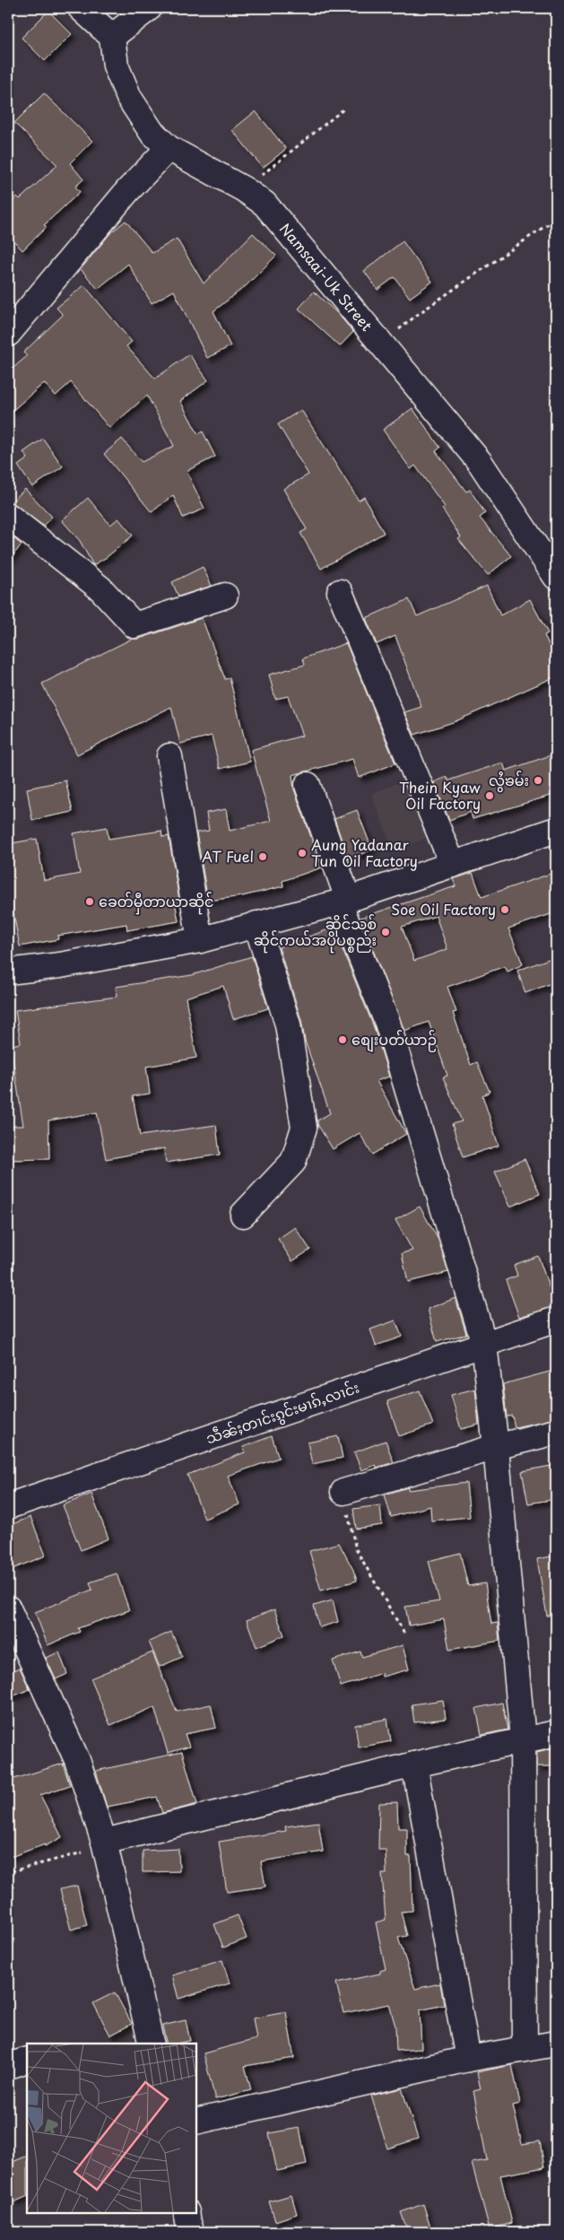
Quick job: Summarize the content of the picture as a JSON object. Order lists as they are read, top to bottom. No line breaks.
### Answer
{"streets":{"main road":["Namsaai-Uk Street","သဵၼ်ႈတၢင်းၵွင်းမၢၵ်ႇလၢင်း"]},"places":["လွႆၶမ်း","Thein Kyaw Oil Factory","Aung Yadanar Tun Oil Factory","AT Fuel","ခေတ်မှီတာယာဆိုင်","Soe Oil Factory","ဆိုင်သစ် ဆိုင်ကယ်အပိုပစ္စည်း","စျေးပတ်ယာဉ်"]}
